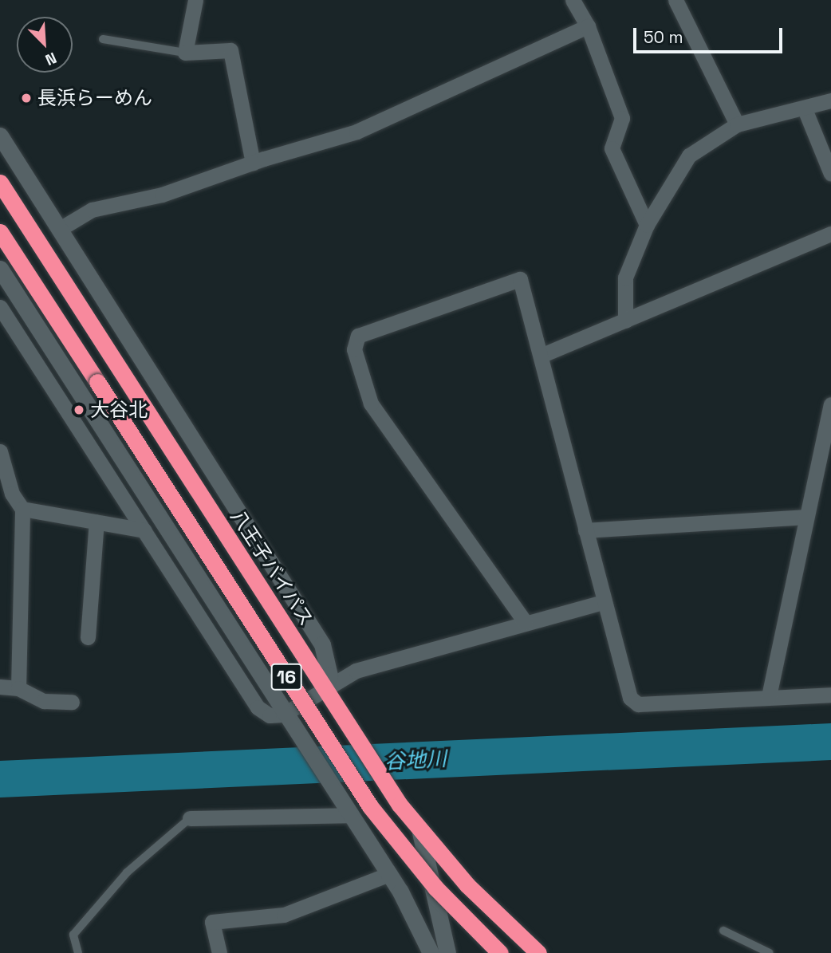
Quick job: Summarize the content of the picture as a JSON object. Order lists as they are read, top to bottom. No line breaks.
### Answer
{"streets":{"highway":["八王子バイパス","16"]},"water":["谷地川"],"places":["長浜らーめん","大谷北"],"scale_bar":"50 m","north":"bottom right"}
